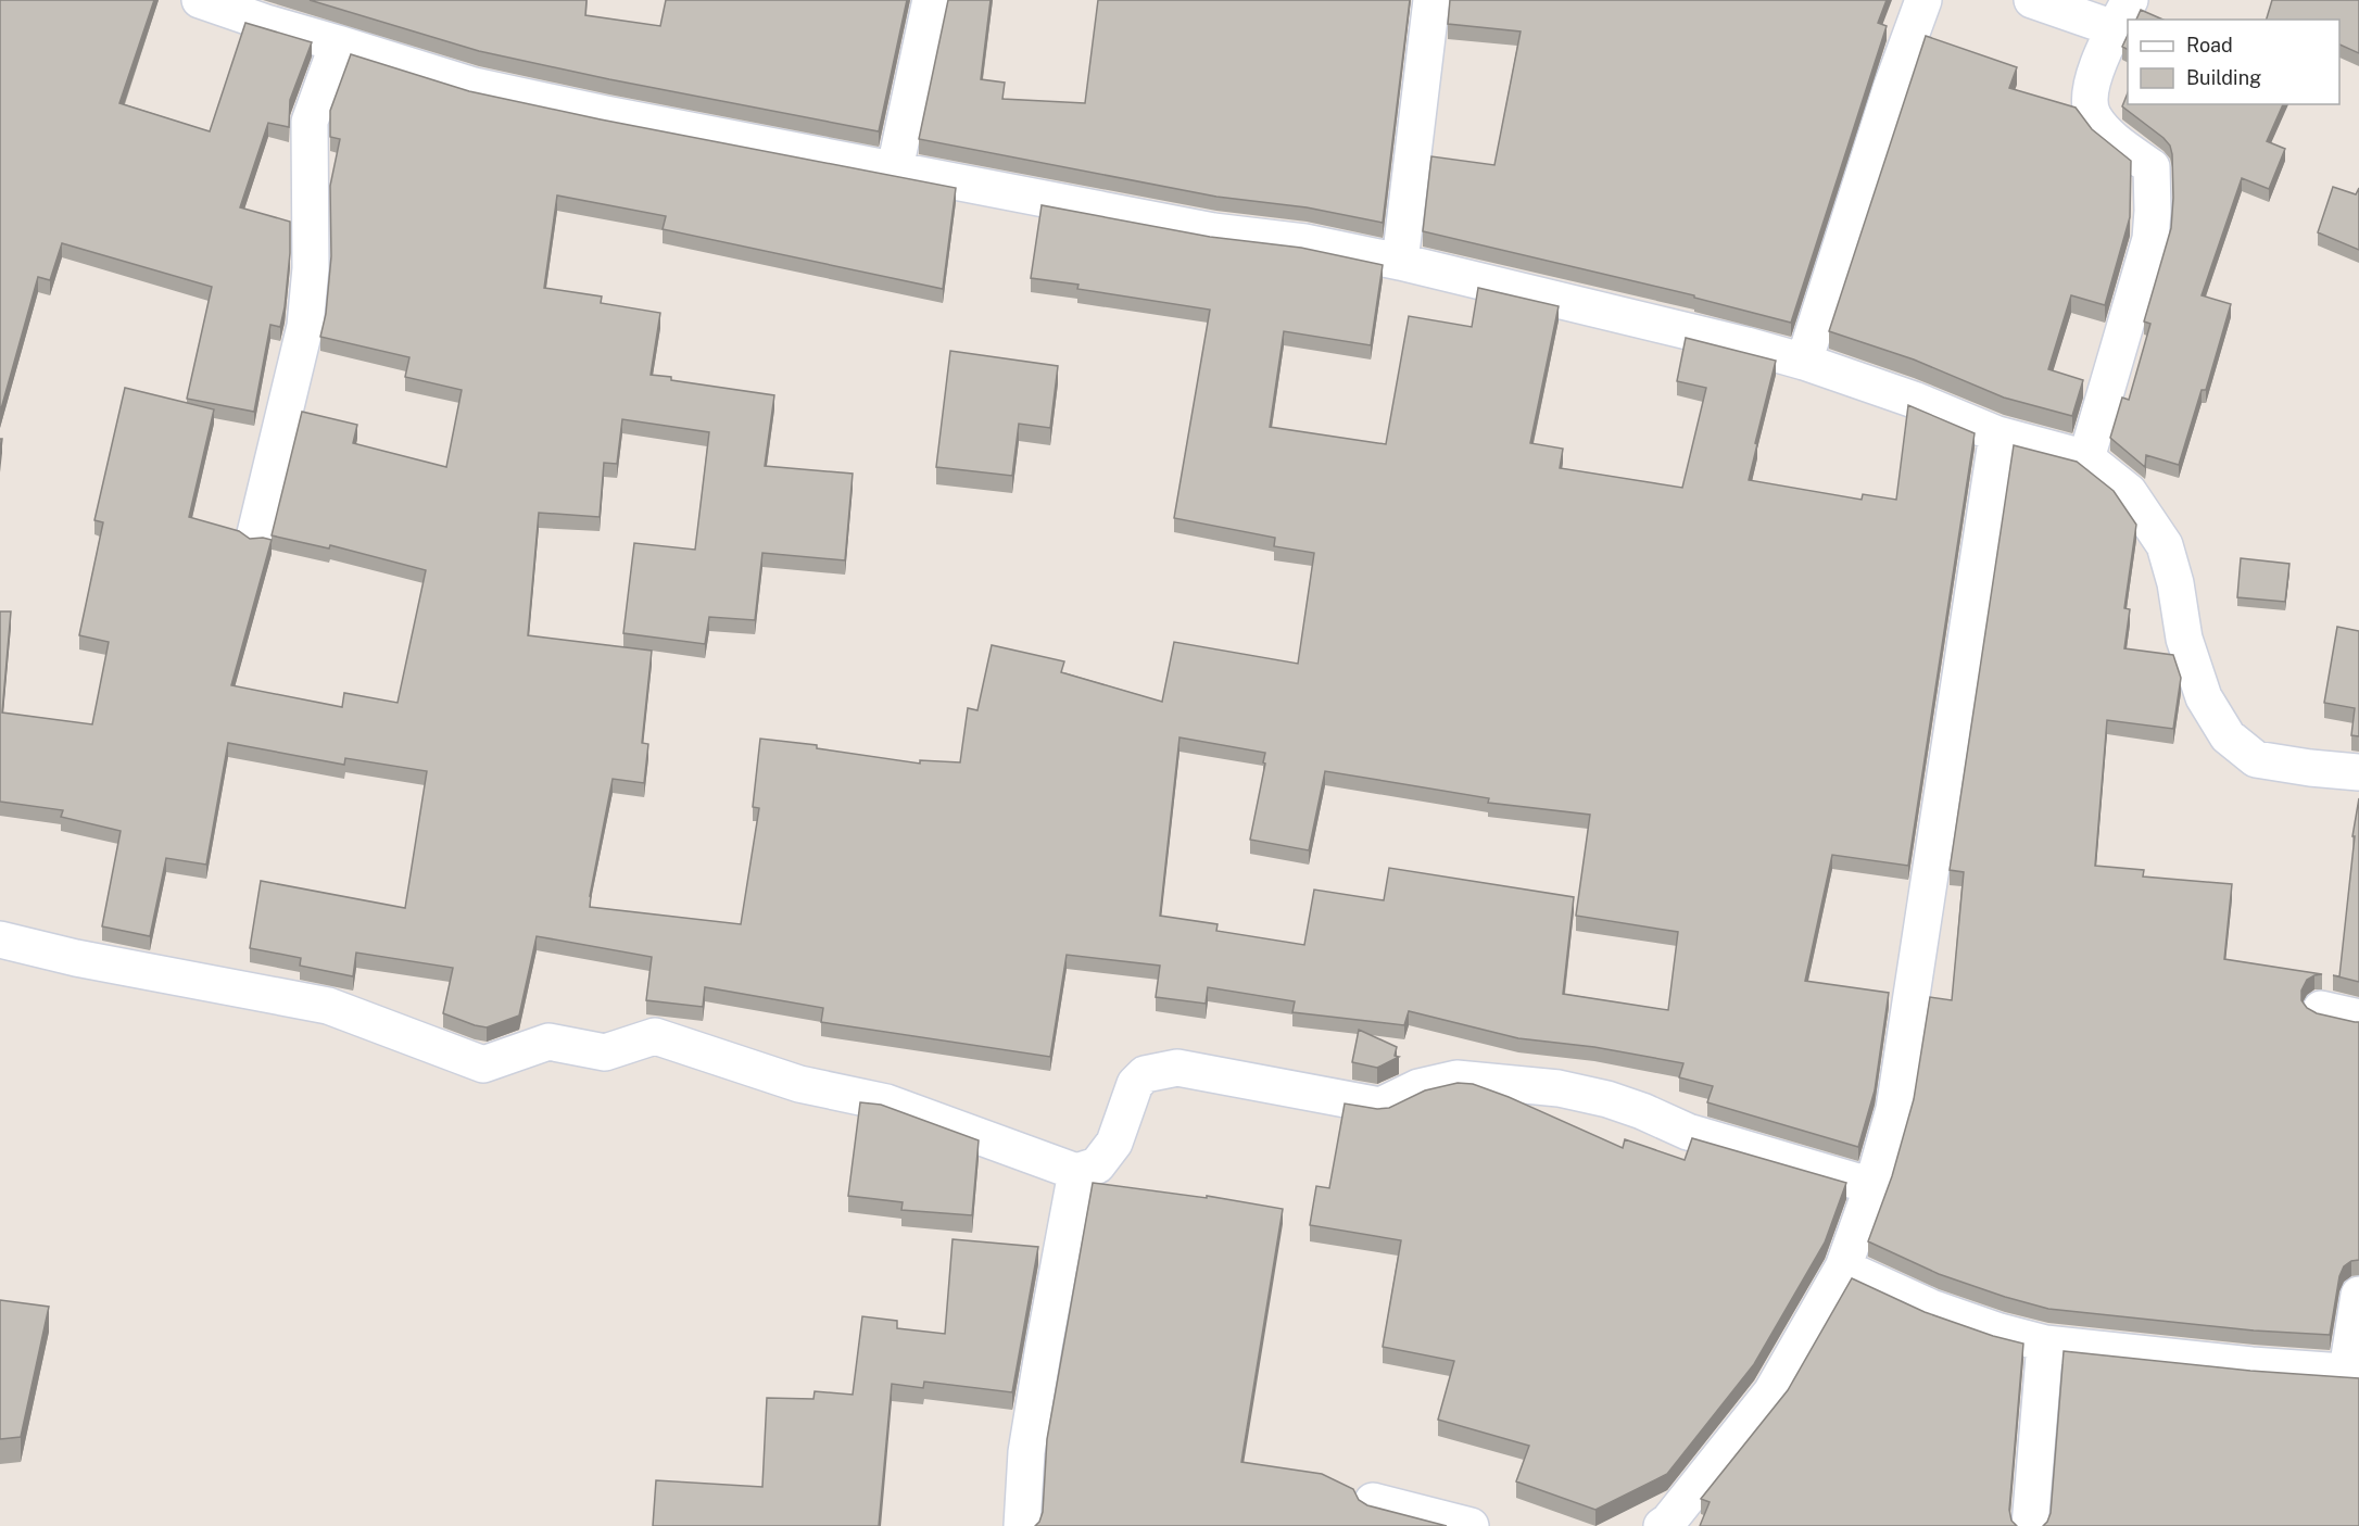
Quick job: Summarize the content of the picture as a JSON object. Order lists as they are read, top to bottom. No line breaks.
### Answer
{"legend":["Road","Building"]}
